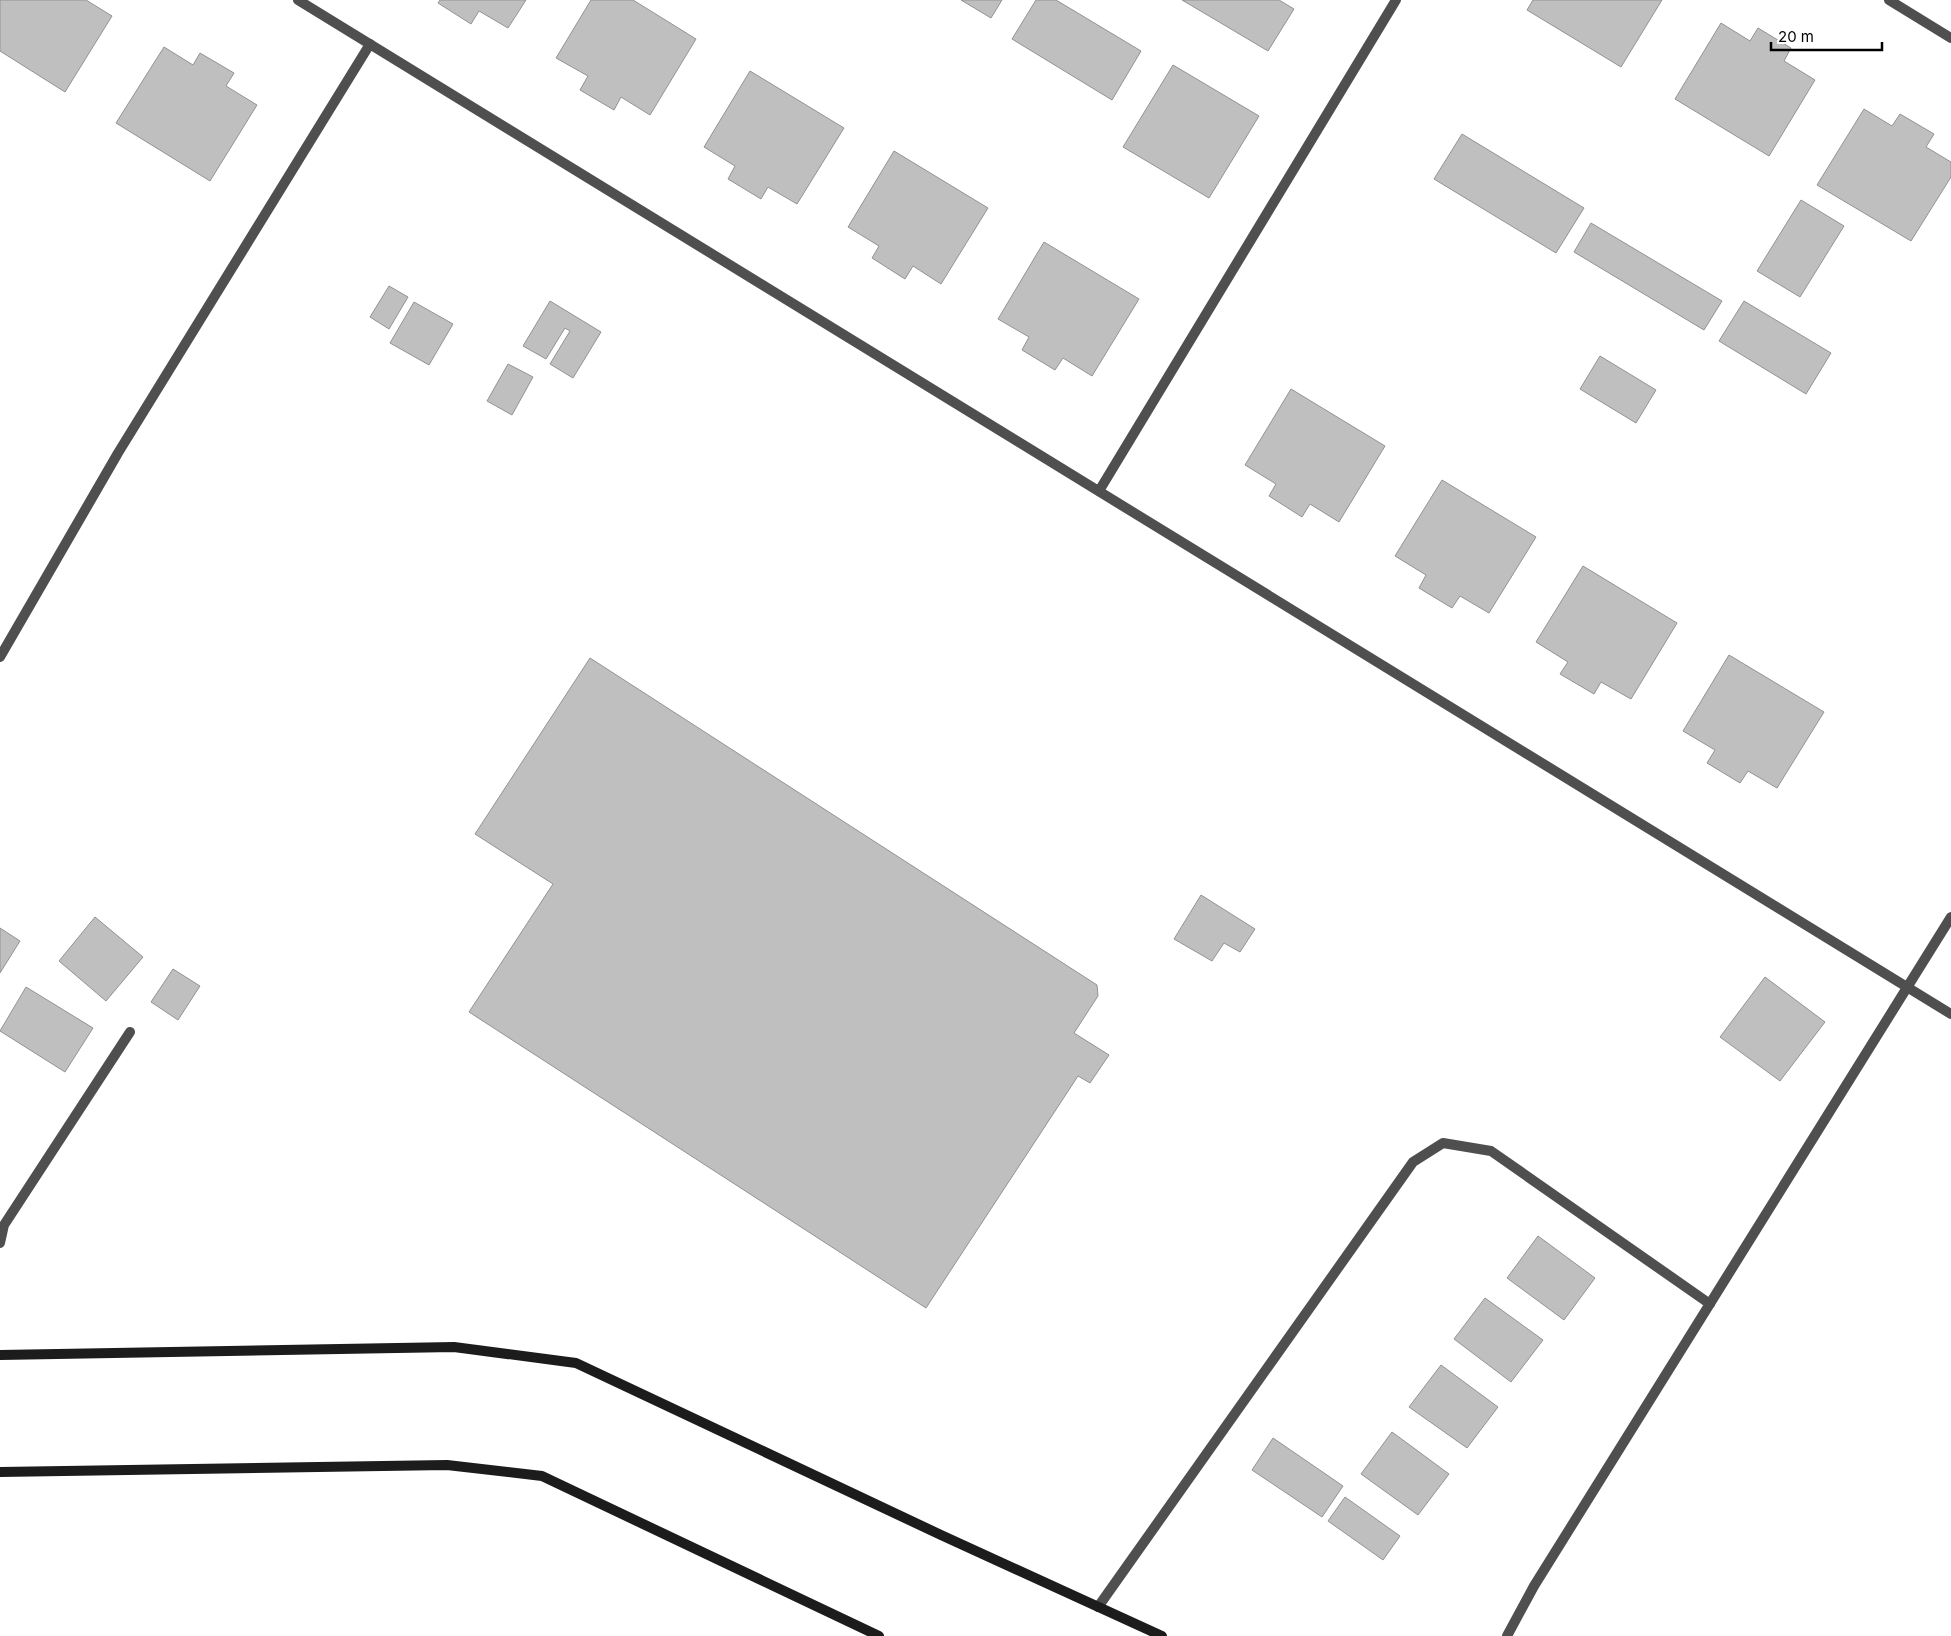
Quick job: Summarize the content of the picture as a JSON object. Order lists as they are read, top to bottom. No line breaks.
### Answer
{"scale_bar":"20 m"}
